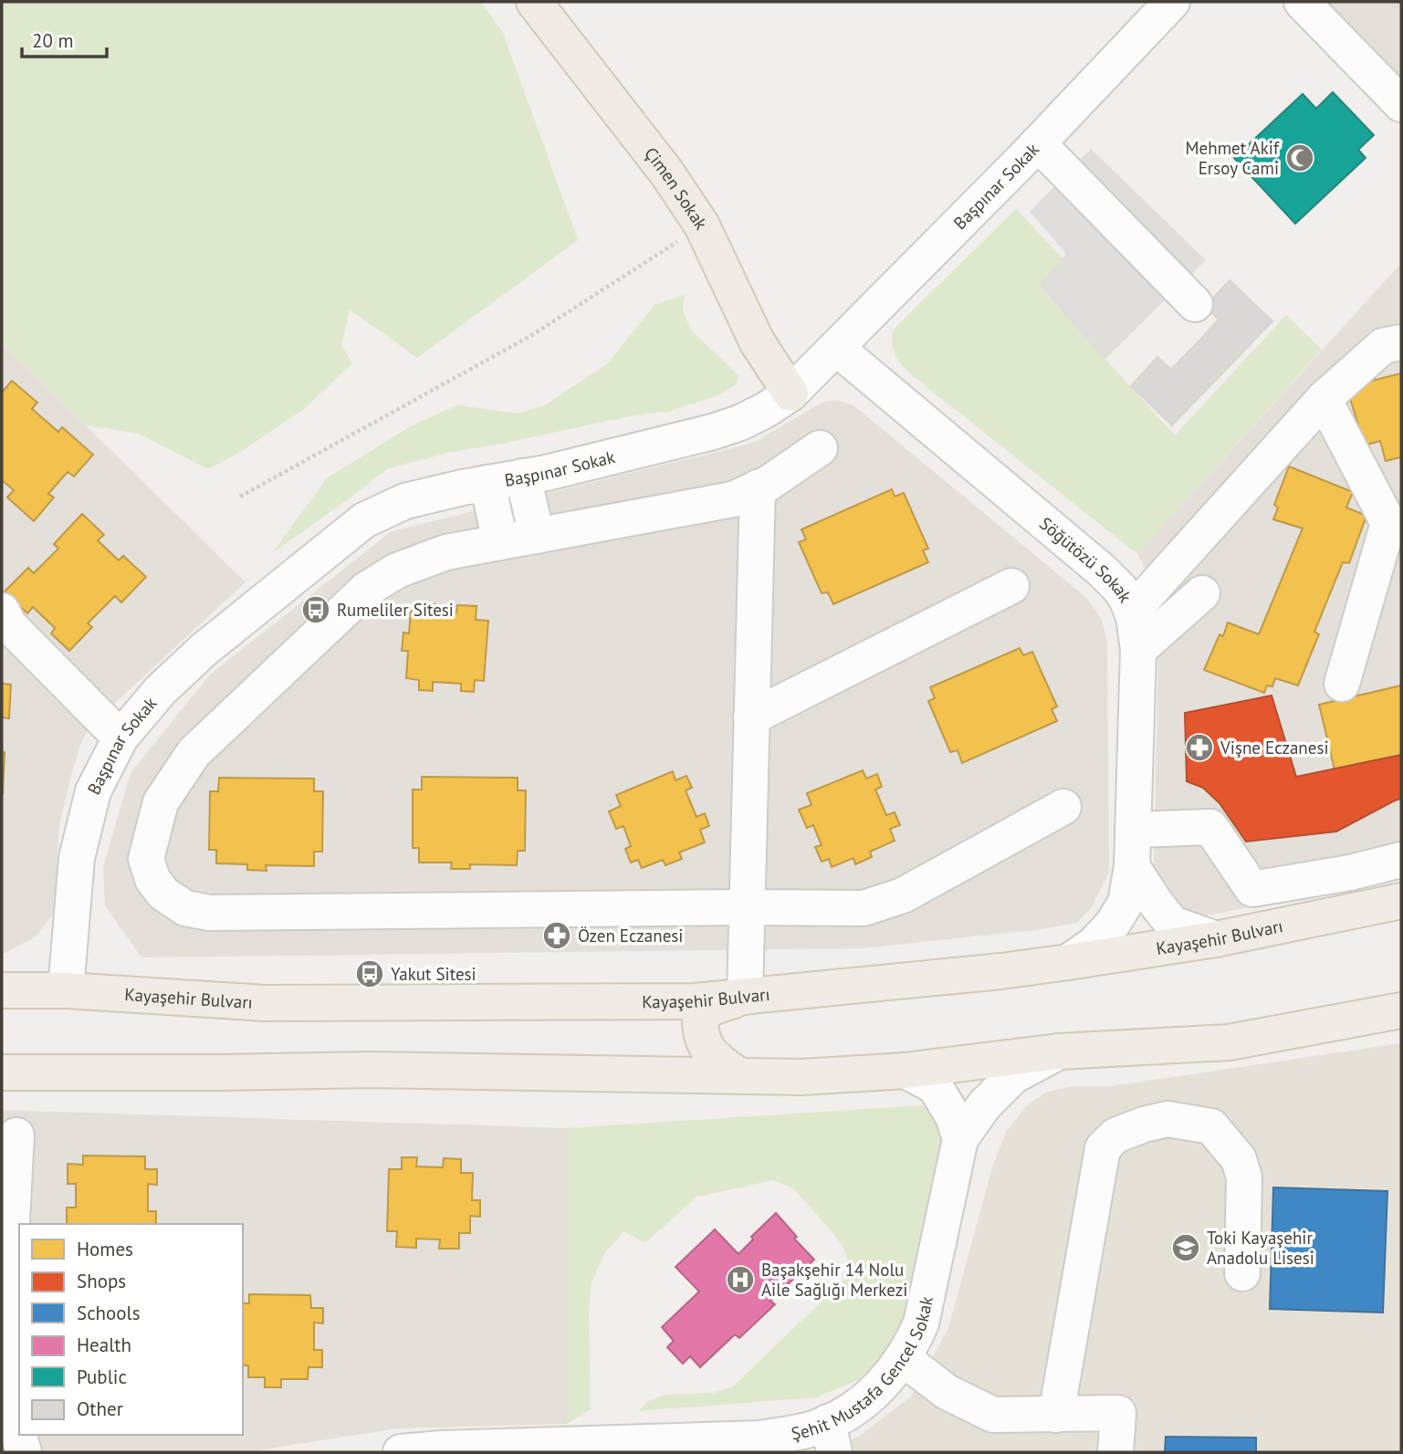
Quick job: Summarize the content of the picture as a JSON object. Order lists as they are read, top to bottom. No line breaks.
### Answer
{"streets":{"main road":["Çimen Sokak","Kayaşehir Bulvarı"],"street":["Başpınar Sokak","Söğütözü Sokak","Şehit Mustafa Gencel Sokak"]},"crossings":[["Başpınar Sokak","Çimen Sokak"],["Başpınar Sokak","Söğütözü Sokak"],["Başpınar Sokak","Kayaşehir Bulvarı"],["Söğütözü Sokak","Kayaşehir Bulvarı"]],"places":{"mosque":["Mehmet Akif Ersoy Cami"],"bus stop":["Rumeliler Sitesi","Yakut Sitesi"],"pharmacy":["Vişne Eczanesi","Özen Eczanesi"],"school or university":["Toki Kayaşehir Anadolu Lisesi"],"hospital":["Başakşehir 14 Nolu Aile Sağlığı Merkezi"]},"legend":["Homes","Shops","Schools","Health","Public","Other"],"scale_bar":"20 m"}
